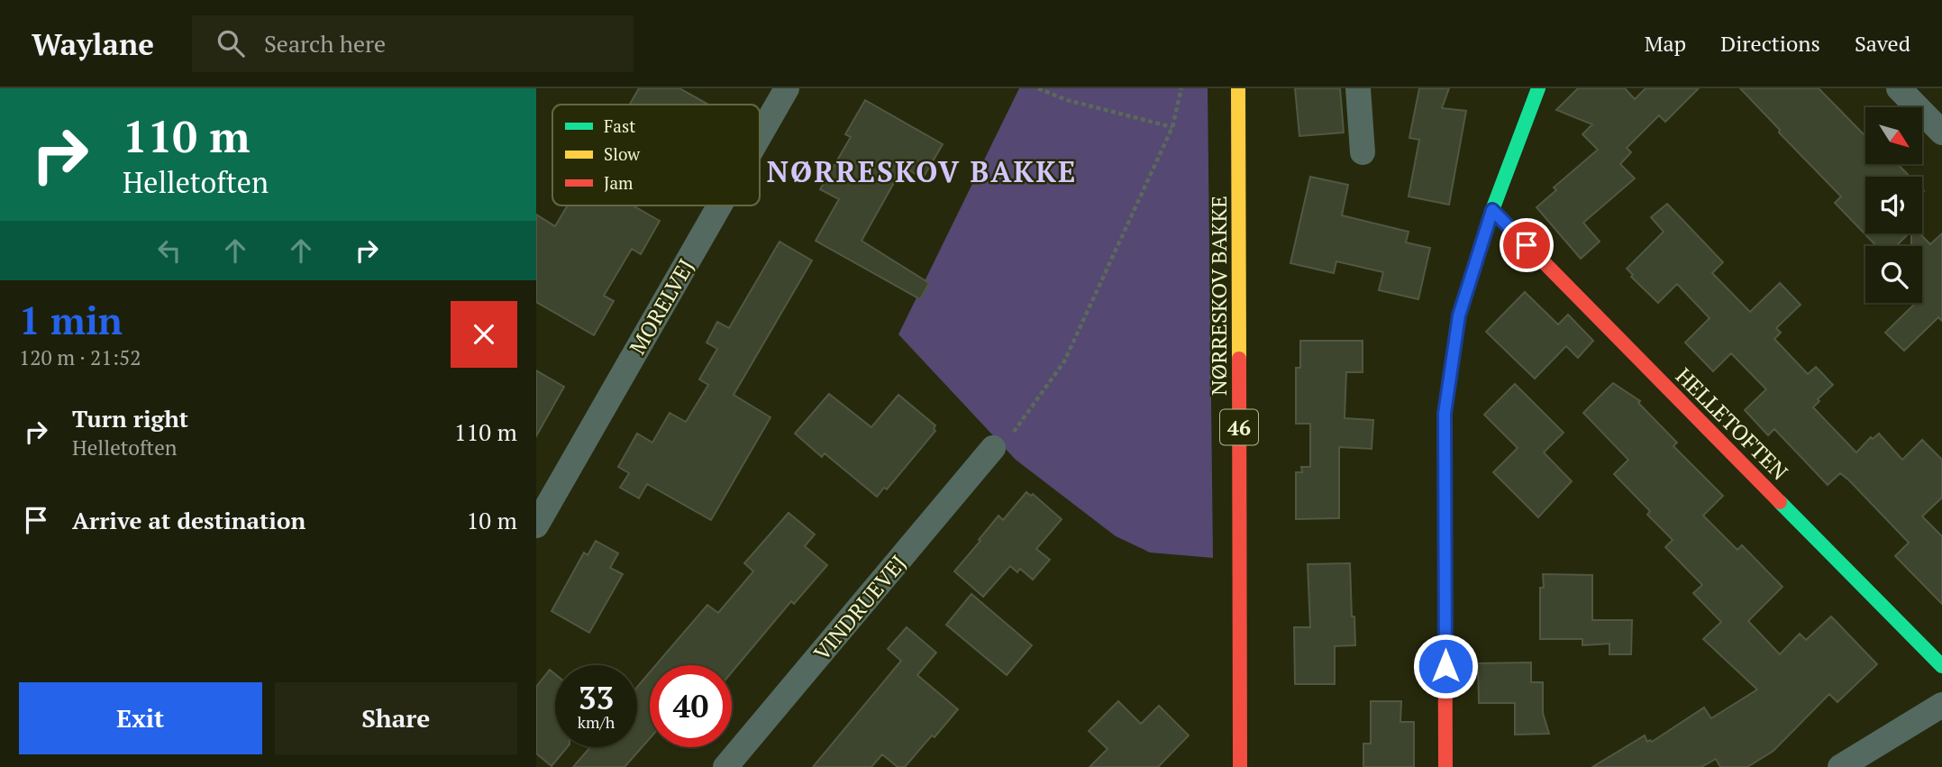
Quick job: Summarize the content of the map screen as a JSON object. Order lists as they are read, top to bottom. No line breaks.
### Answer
{"streets":{"street":["NØRRESKOV BAKKE","MORELVEJ","HELLETOFTEN","46","VINDRUEVEJ"]},"districts":["NØRRESKOV BAKKE"],"legend":["Fast","Slow","Jam"],"north":"bottom right","page":{"header":"Waylane","search":"Search here","nav":["Map","Directions","Saved"],"turn":["110 m","Helletoften"],"heading":["1 min","120 m · 21:52"],"list":[{"name":"Turn right","note":"Helletoften","value":"110 m"},{"name":"Arrive at destination","value":"10 m"}],"speed":"33 km/h","limit":"40","buttons":["Exit","Share"]}}
